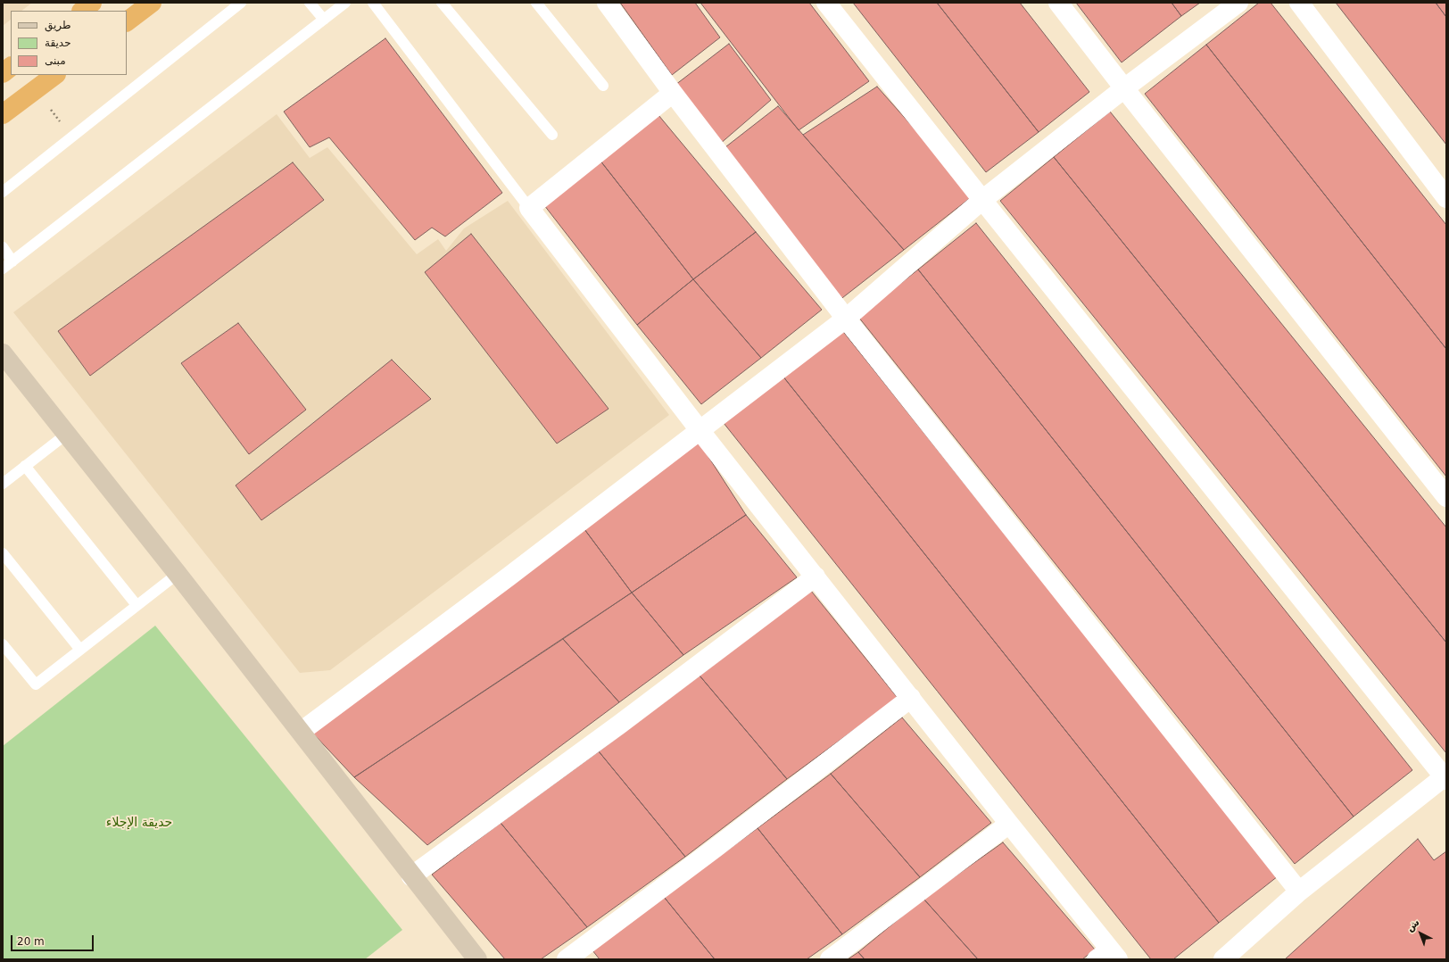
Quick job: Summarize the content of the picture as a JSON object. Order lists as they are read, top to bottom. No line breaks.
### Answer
{"parks":["حديقة الإجلاء"],"legend":["طريق","حديقة","مبنى"],"scale_bar":"20 m","north":"top left"}
